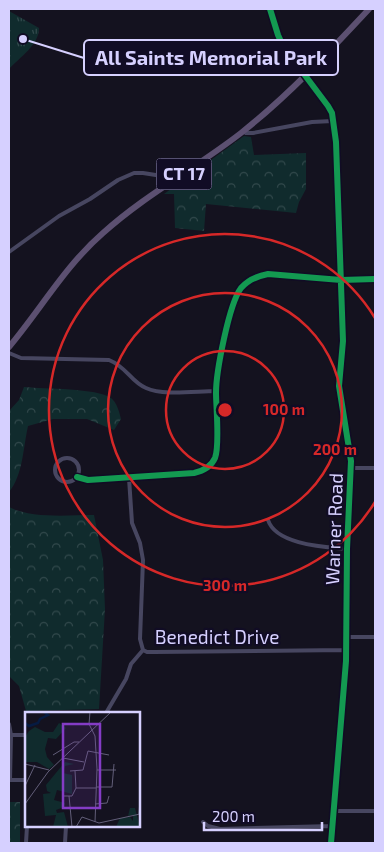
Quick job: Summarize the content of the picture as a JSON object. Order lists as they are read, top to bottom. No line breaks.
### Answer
{"streets":{"main road":["CT 17"],"street":["Warner Road","Benedict Drive"]},"crossings":[["CT 17","Warner Road"],["Warner Road","Benedict Drive"]],"places":["All Saints Memorial Park"],"scale_bar":"200 m","rings":["100 m","200 m","300 m"]}
